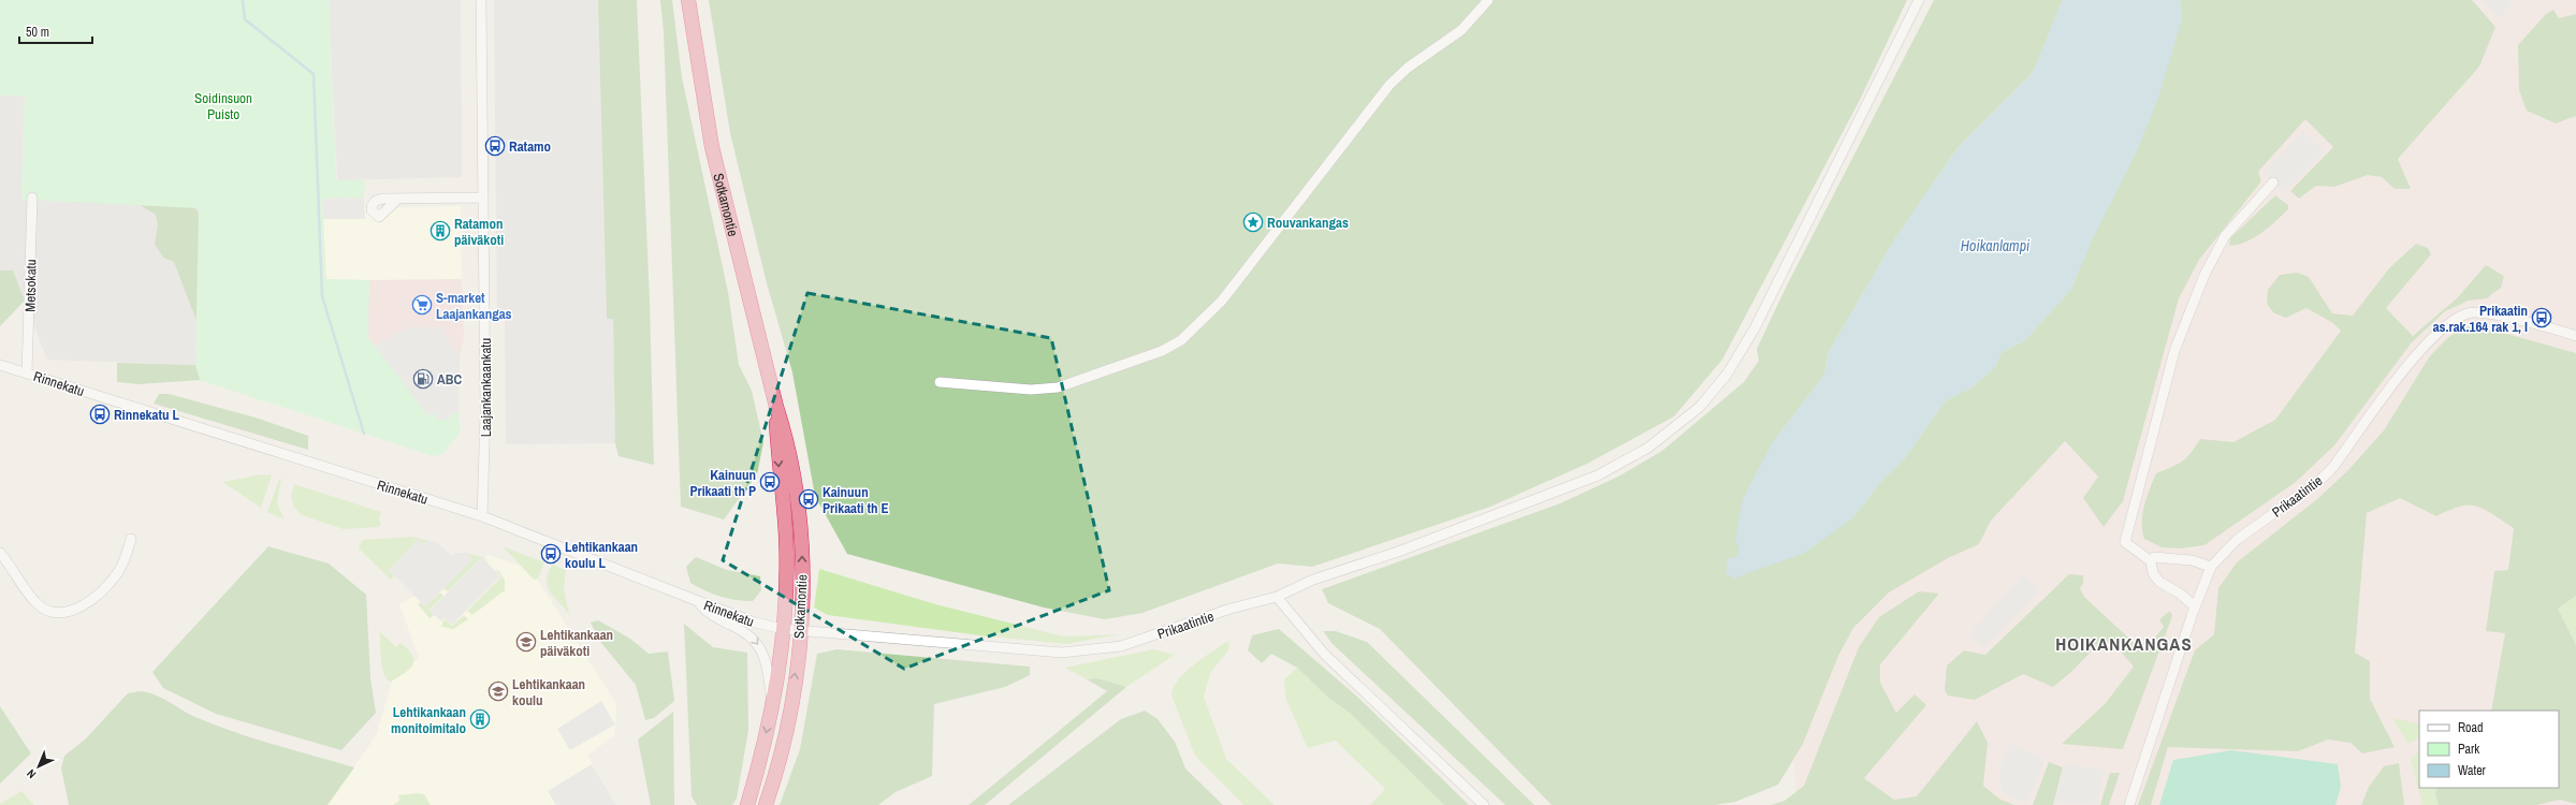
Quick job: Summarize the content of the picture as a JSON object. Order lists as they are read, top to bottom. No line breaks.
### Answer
{"streets":{"highway":["Sotkamontie"],"street":["Metsokatu","Rinnekatu","Laajankankaankatu","Prikaatintie"]},"crossings":[["Sotkamontie","Rinnekatu"],["Sotkamontie","Prikaatintie"],["Metsokatu","Rinnekatu"],["Rinnekatu","Laajankankaankatu"],["Rinnekatu","Prikaatintie"]],"districts":["HOIKANKANGAS"],"water":["Hoikanlampi"],"parks":["Soidinsuon Puisto"],"places":{"bus stop":["Ratamo","Prikaatin as.rak.164 rak 1, I","Rinnekatu L","Kainuun Prikaati th P","Kainuun Prikaati th E","Lehtikankaan koulu L"],"place":["Rouvankangas"],"building":["Ratamon päiväkoti","Lehtikankaan monitoimitalo"],"supermarket":["S-market Laajankangas"],"fuel station":["ABC"],"school or university":["Lehtikankaan päiväkoti","Lehtikankaan koulu"]},"legend":["Road","Park","Water"],"scale_bar":"50 m","north":"bottom left"}
